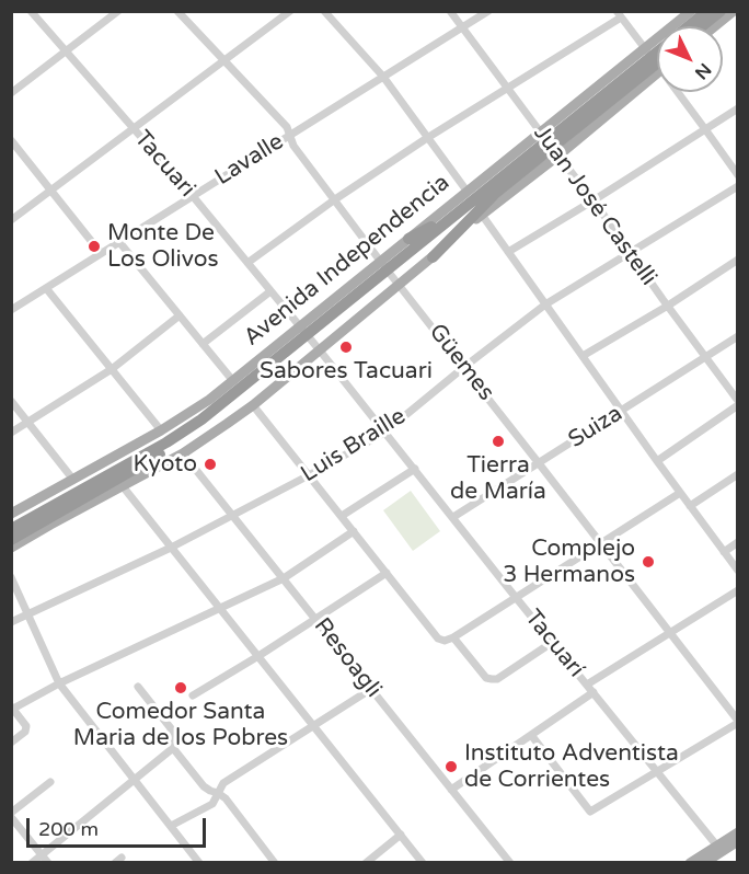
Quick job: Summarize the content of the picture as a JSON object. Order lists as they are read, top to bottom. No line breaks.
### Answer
{"streets":{"highway":["Avenida Independencia"],"street":["Lavalle","Tacuari","Juan José Castelli","Güemes","Suiza","Luis Braille","Tacuarí","Resoagli"]},"crossings":[["Lavalle","Tacuari"],["Lavalle","Juan José Castelli"],["Lavalle","Güemes"],["Tacuari","Avenida Independencia"],["Tacuari","Tacuarí"],["Juan José Castelli","Avenida Independencia"],["Juan José Castelli","Suiza"],["Juan José Castelli","Luis Braille"],["Avenida Independencia","Güemes"],["Avenida Independencia","Tacuarí"],["Avenida Independencia","Resoagli"],["Güemes","Suiza"],["Güemes","Luis Braille"],["Suiza","Tacuarí"],["Luis Braille","Tacuarí"],["Luis Braille","Resoagli"]],"places":["Monte De Los Olivos","Sabores Tacuari","Tierra de María","Kyoto","Complejo 3 Hermanos","Comedor Santa Maria de los Pobres","Instituto Adventista de Corrientes"],"scale_bar":"200 m","north":"bottom right"}
